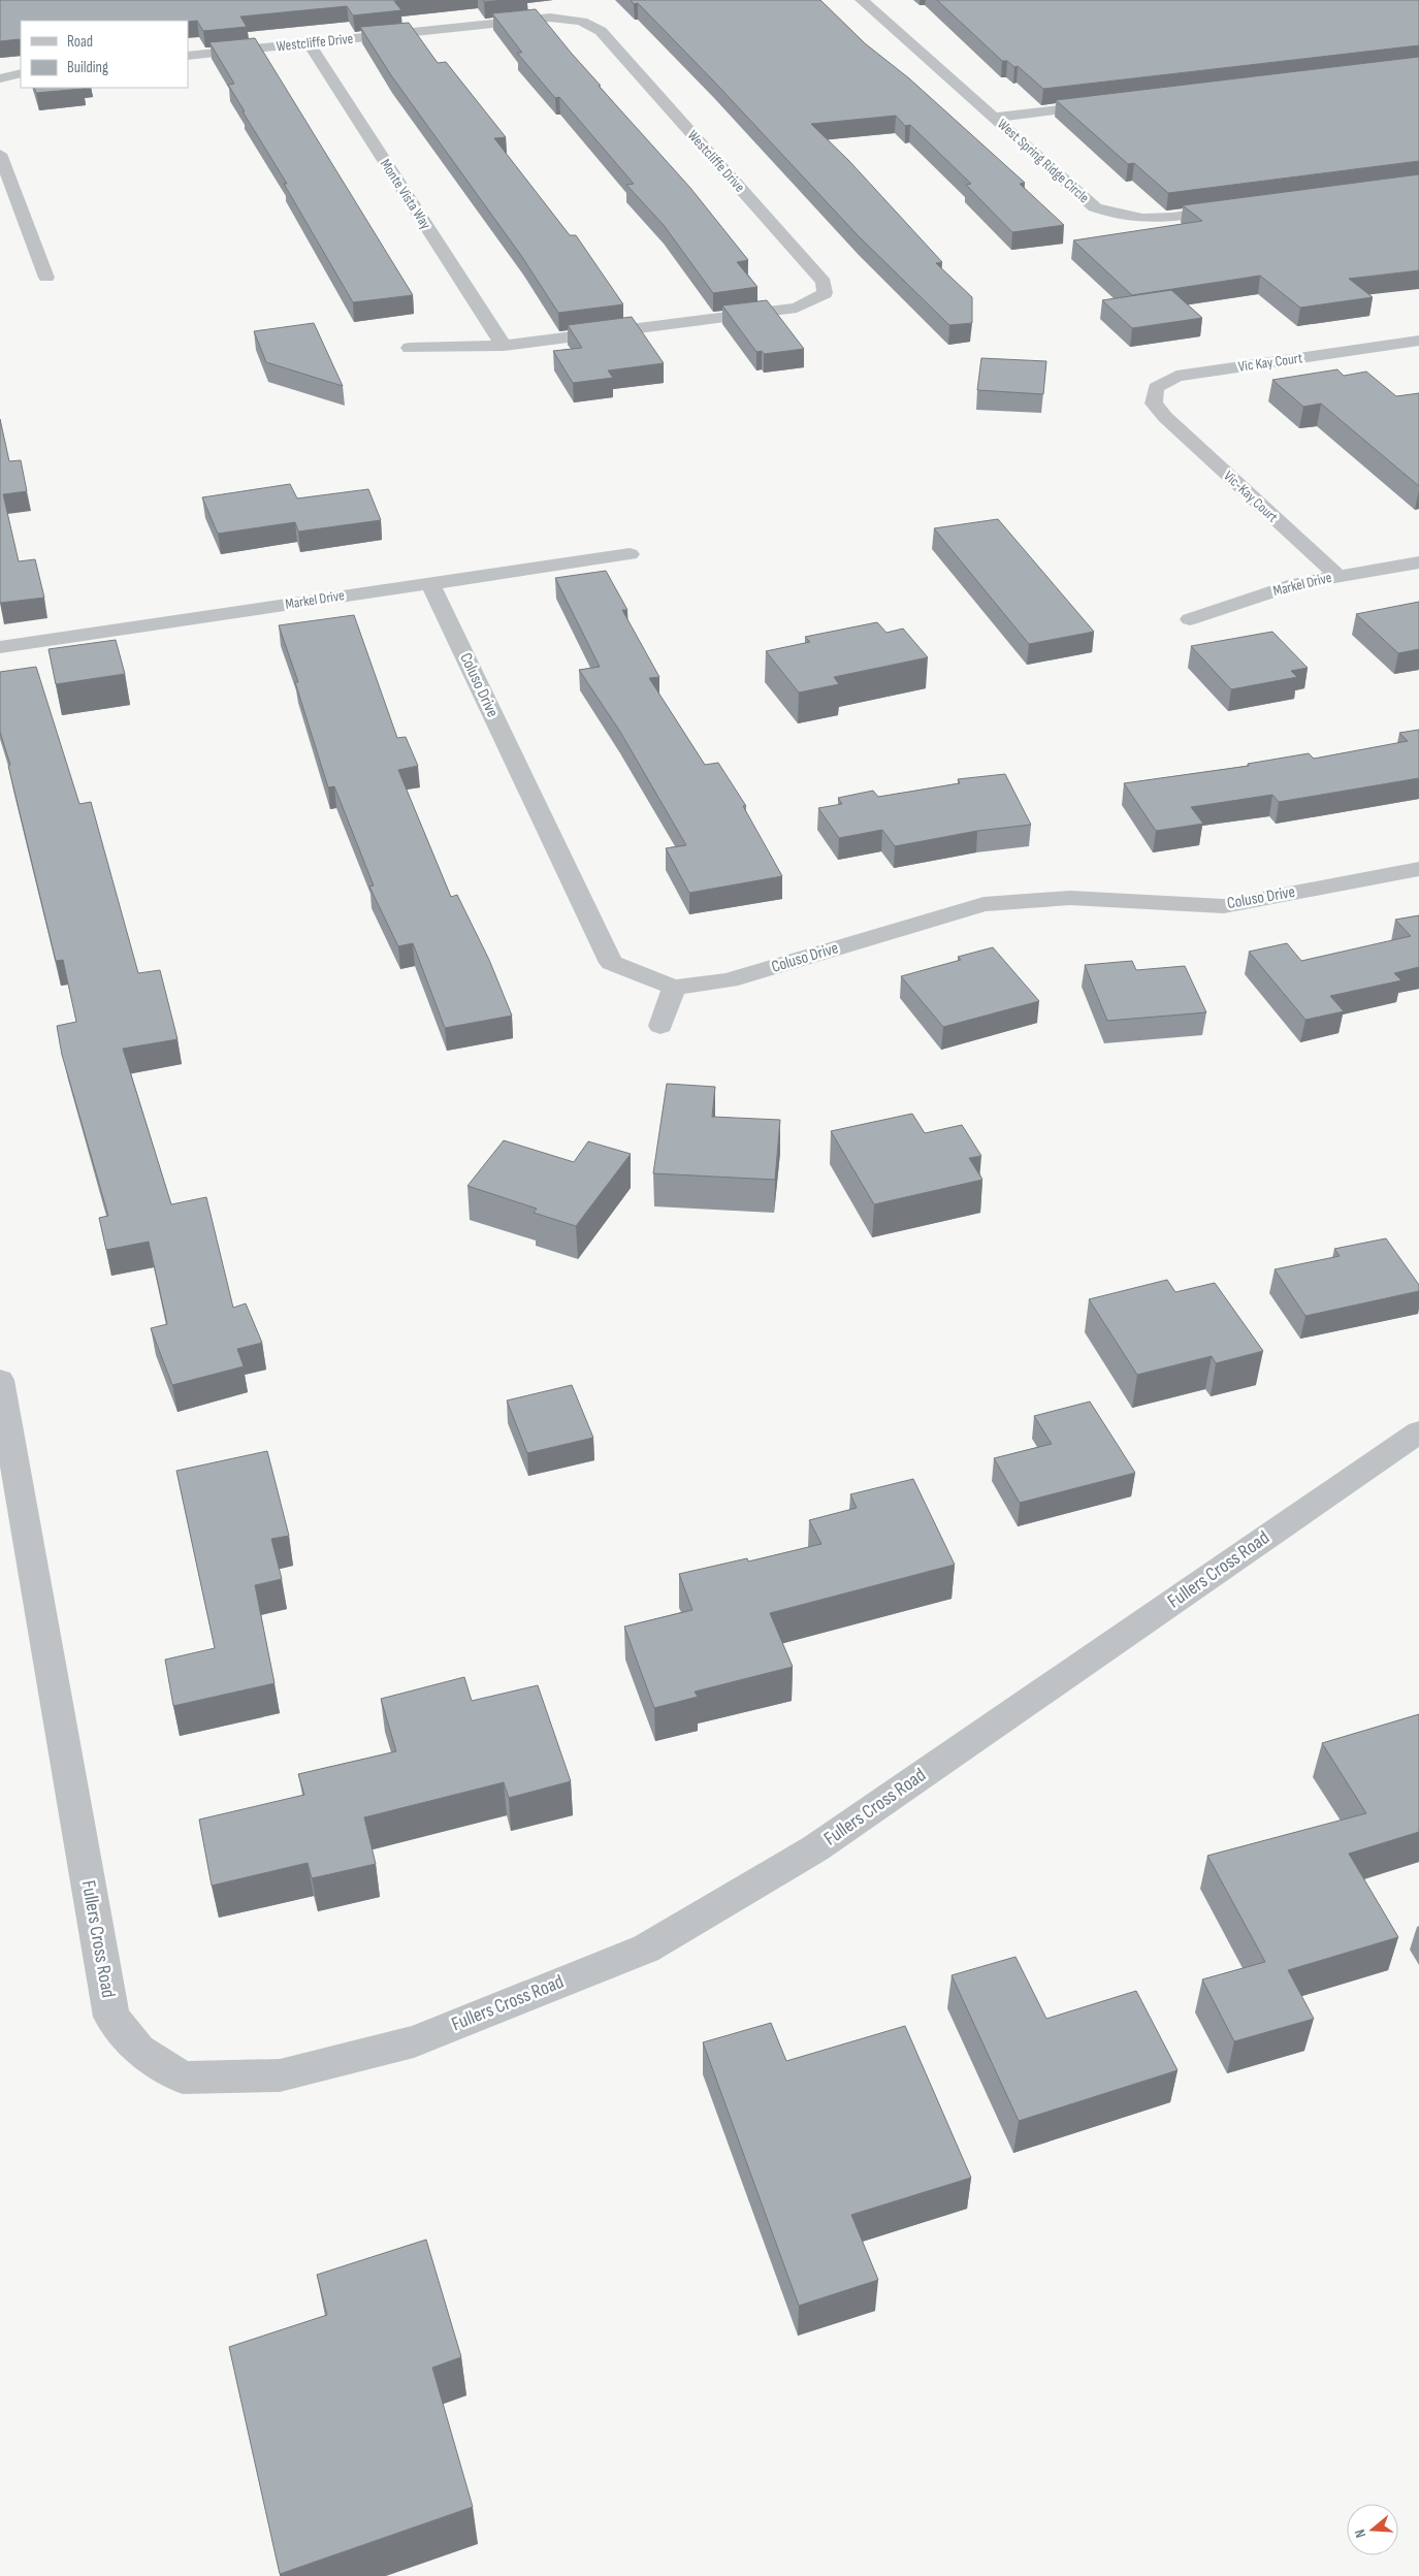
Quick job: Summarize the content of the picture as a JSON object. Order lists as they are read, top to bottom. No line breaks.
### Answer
{"streets":{"street":["Westcliffe Drive","West Spring Ridge Circle","Monte Vista Way","Vic Kay Court","Vic-Kay Court","Markel Drive","Coluso Drive","Fullers Cross Road"]},"crossings":[["Westcliffe Drive","Monte Vista Way"],["Vic Kay Court","Vic-Kay Court"],["Vic-Kay Court","Markel Drive"],["Markel Drive","Coluso Drive"]],"legend":["Road","Building"],"north":"left"}
